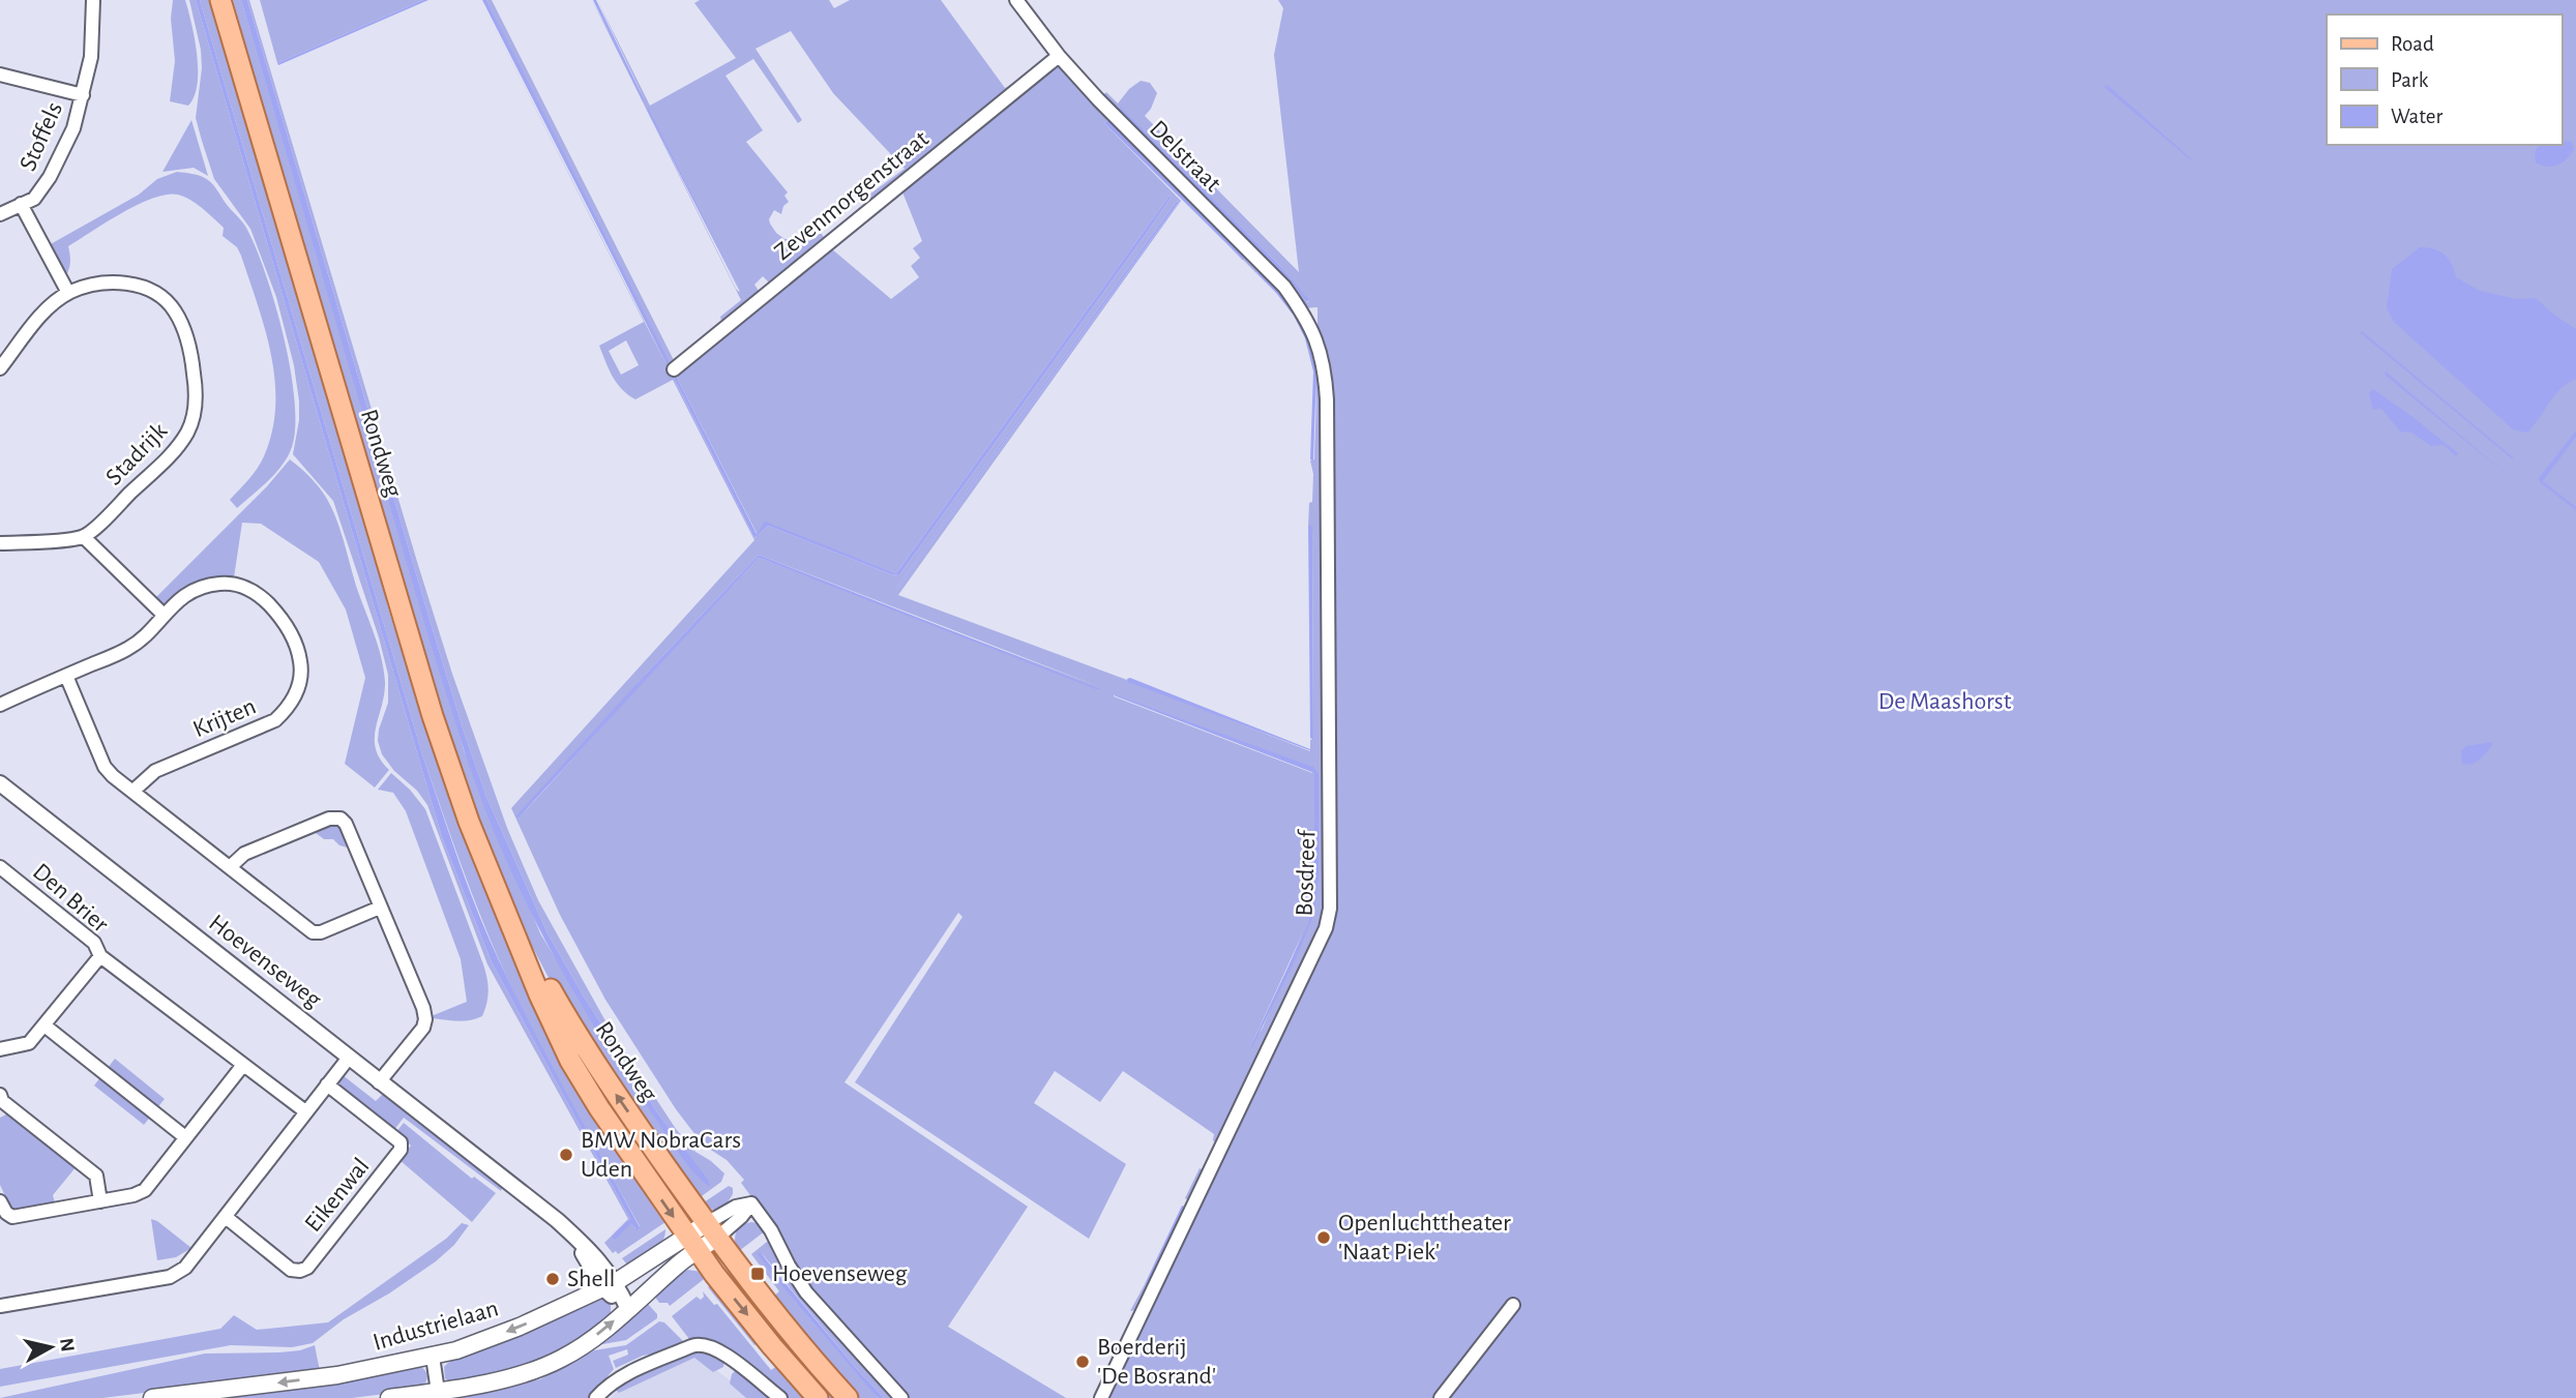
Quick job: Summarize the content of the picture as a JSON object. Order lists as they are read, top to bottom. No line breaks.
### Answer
{"streets":{"main road":["Rondweg","Industrielaan"],"street":["Stoffels","Delstraat","Zevenmorgenstraat","Stadrijk","Krijten","Bosdreef","Den Brier","Hoevenseweg","Eikenwal"]},"crossings":[["Delstraat","Zevenmorgenstraat"],["Delstraat","Bosdreef"],["Rondweg","Industrielaan"],["Hoevenseweg","Industrielaan"]],"parks":["De Maashorst"],"places":{"other":["BMW NobraCars Uden","Openluchttheater 'Naat Piek'","Shell","Boerderij 'De Bosrand'"],"transit":["Hoevenseweg"]},"legend":["Road","Park","Water"],"north":"right"}
